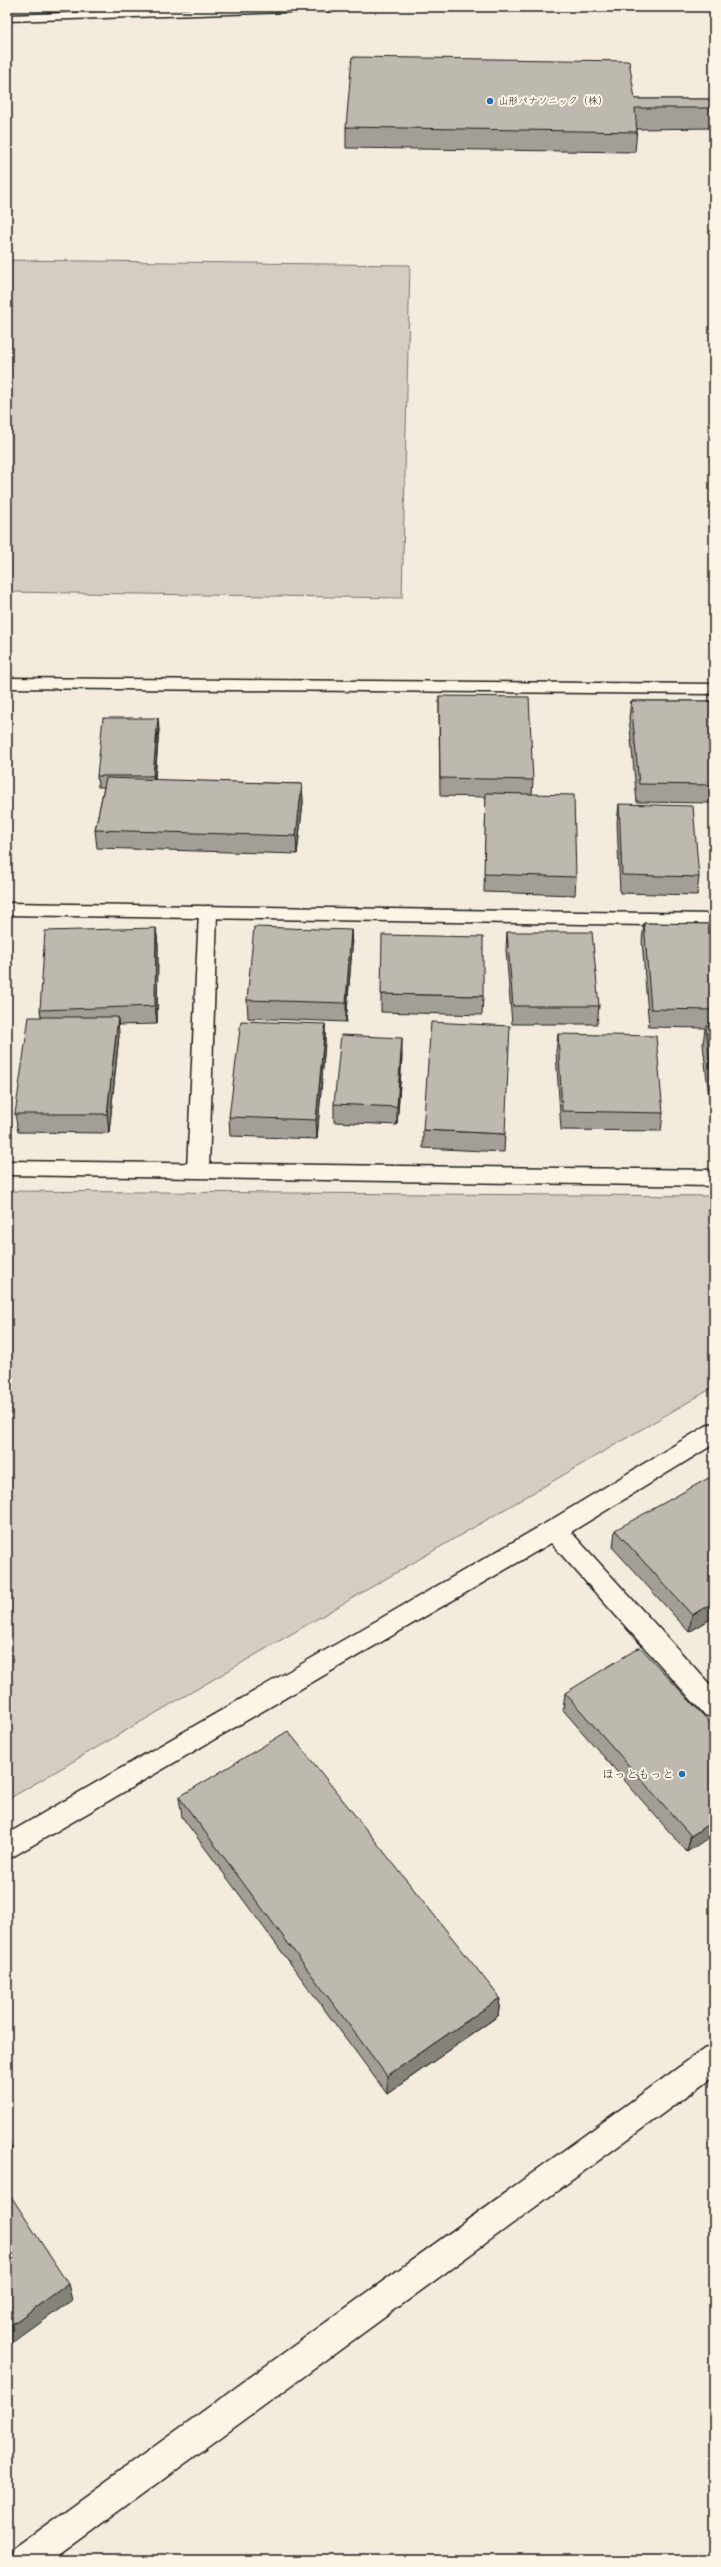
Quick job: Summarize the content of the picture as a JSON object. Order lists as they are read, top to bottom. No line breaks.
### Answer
{"places":["山形パナソニック（株）","ほっともっと"]}
